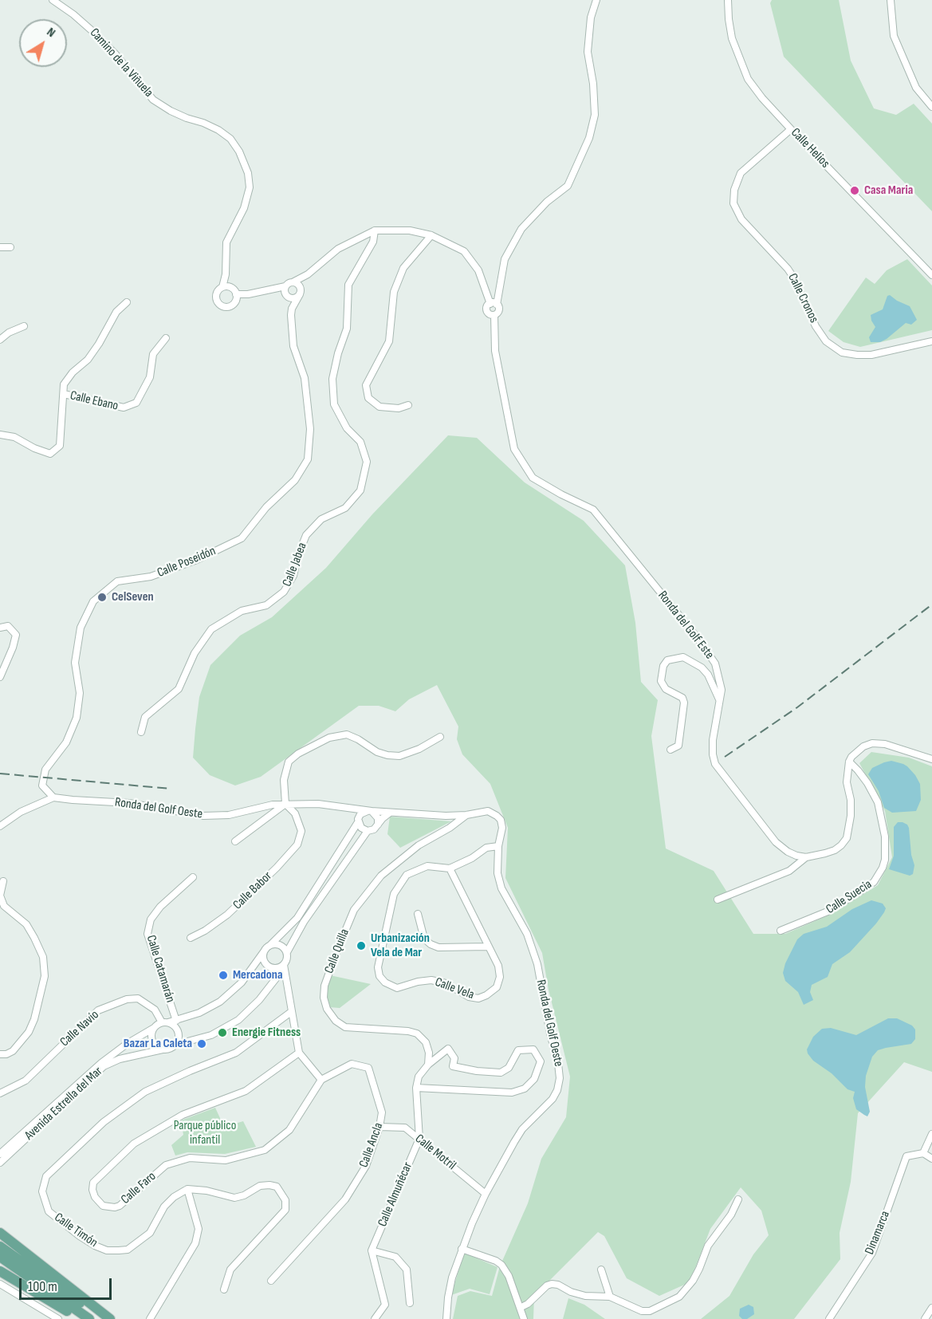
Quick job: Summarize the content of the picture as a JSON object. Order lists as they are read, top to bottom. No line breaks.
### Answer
{"streets":{"street":["Camino de la Viñuela","Calle Helios","Calle Cronos","Calle Ebano","Calle Poseidón","Calle Jabea","Ronda del Golf Este","Ronda del Golf Oeste","Calle Babor","Calle Suecia","Calle Quilla","Calle Catamarán","Calle Vela","Calle Navío","Avenida Estrella del Mar","Calle Ancla","Calle Motril","Calle Faro","Calle Almuñécar","Calle Timón","Dinamarca"]},"crossings":[["Calle Helios","Calle Cronos"],["Calle Poseidón","Ronda del Golf Oeste"],["Ronda del Golf Oeste","Calle Babor"],["Ronda del Golf Oeste","Calle Quilla"],["Ronda del Golf Oeste","Calle Vela"],["Ronda del Golf Oeste","Calle Motril"],["Calle Navío","Avenida Estrella del Mar"],["Calle Ancla","Calle Motril"],["Calle Ancla","Calle Faro"],["Calle Motril","Calle Almuñécar"]],"parks":["Parque público infantil"],"places":["Casa Maria","CelSeven","Urbanización Vela de Mar","Mercadona","Energie Fitness","Bazar La Caleta"],"scale_bar":"100 m","north":"top right"}
